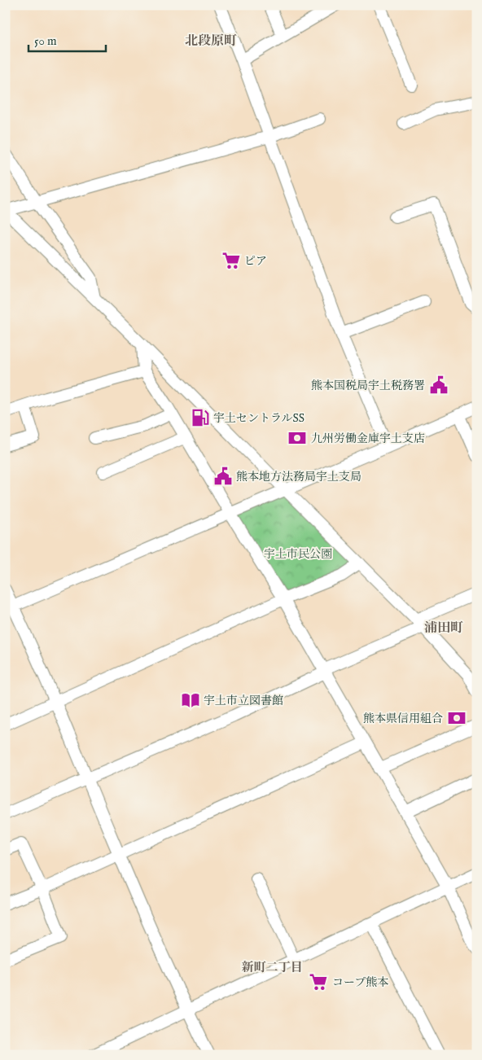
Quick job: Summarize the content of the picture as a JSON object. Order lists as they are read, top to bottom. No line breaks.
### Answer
{"districts":["北段原町","浦田町","新町二丁目"],"parks":["宇土市民公園"],"places":{"supermarket":["ピア","コープ熊本"],"public building":["熊本国税局宇土税務署","熊本地方法務局宇土支局"],"fuel station":["宇土セントラルSS"],"bank":["九州労働金庫宇土支店","熊本県信用組合"],"library":["宇土市立図書館"]},"scale_bar":"50 m"}
